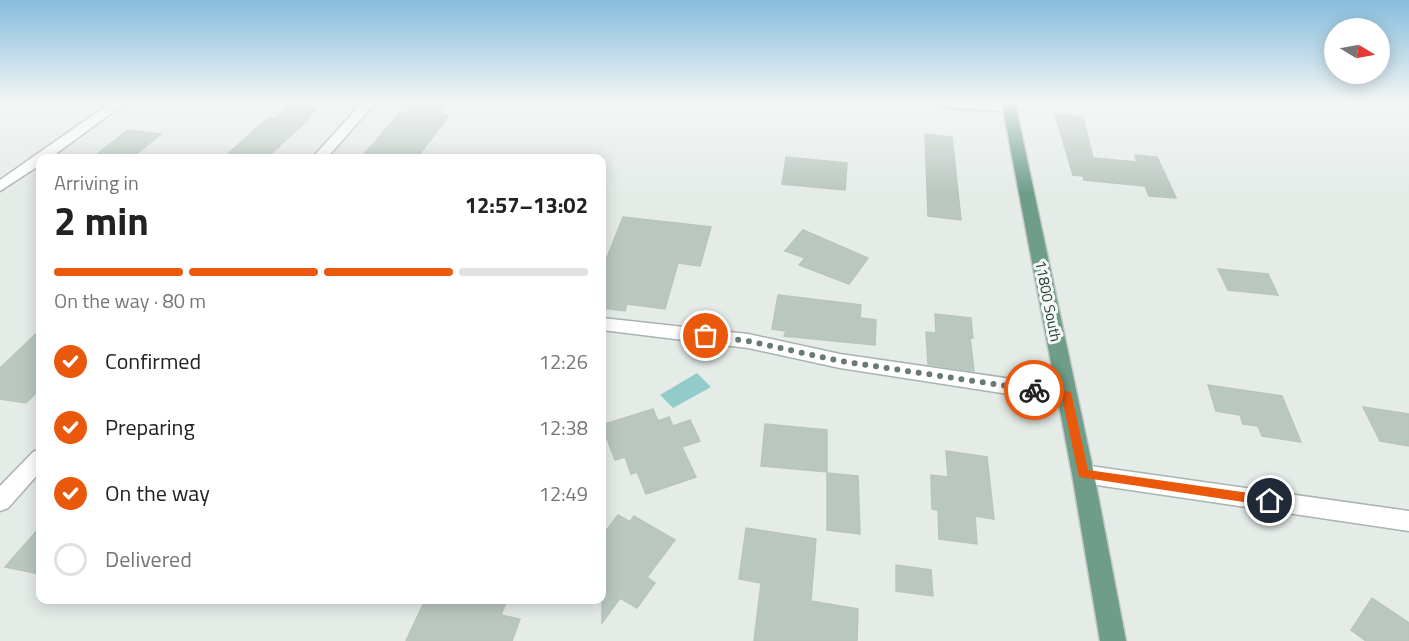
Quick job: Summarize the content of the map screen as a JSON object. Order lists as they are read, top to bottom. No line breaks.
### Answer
{"streets":{"main road":["11800 South"]},"north":"right","page":{"heading":["2 min","Arriving in","12:57–13:02"],"bar":"On the way · 80 m","list":[["Confirmed","12:26"],["Preparing","12:38"],["On the way","12:49"],"Delivered"]}}
